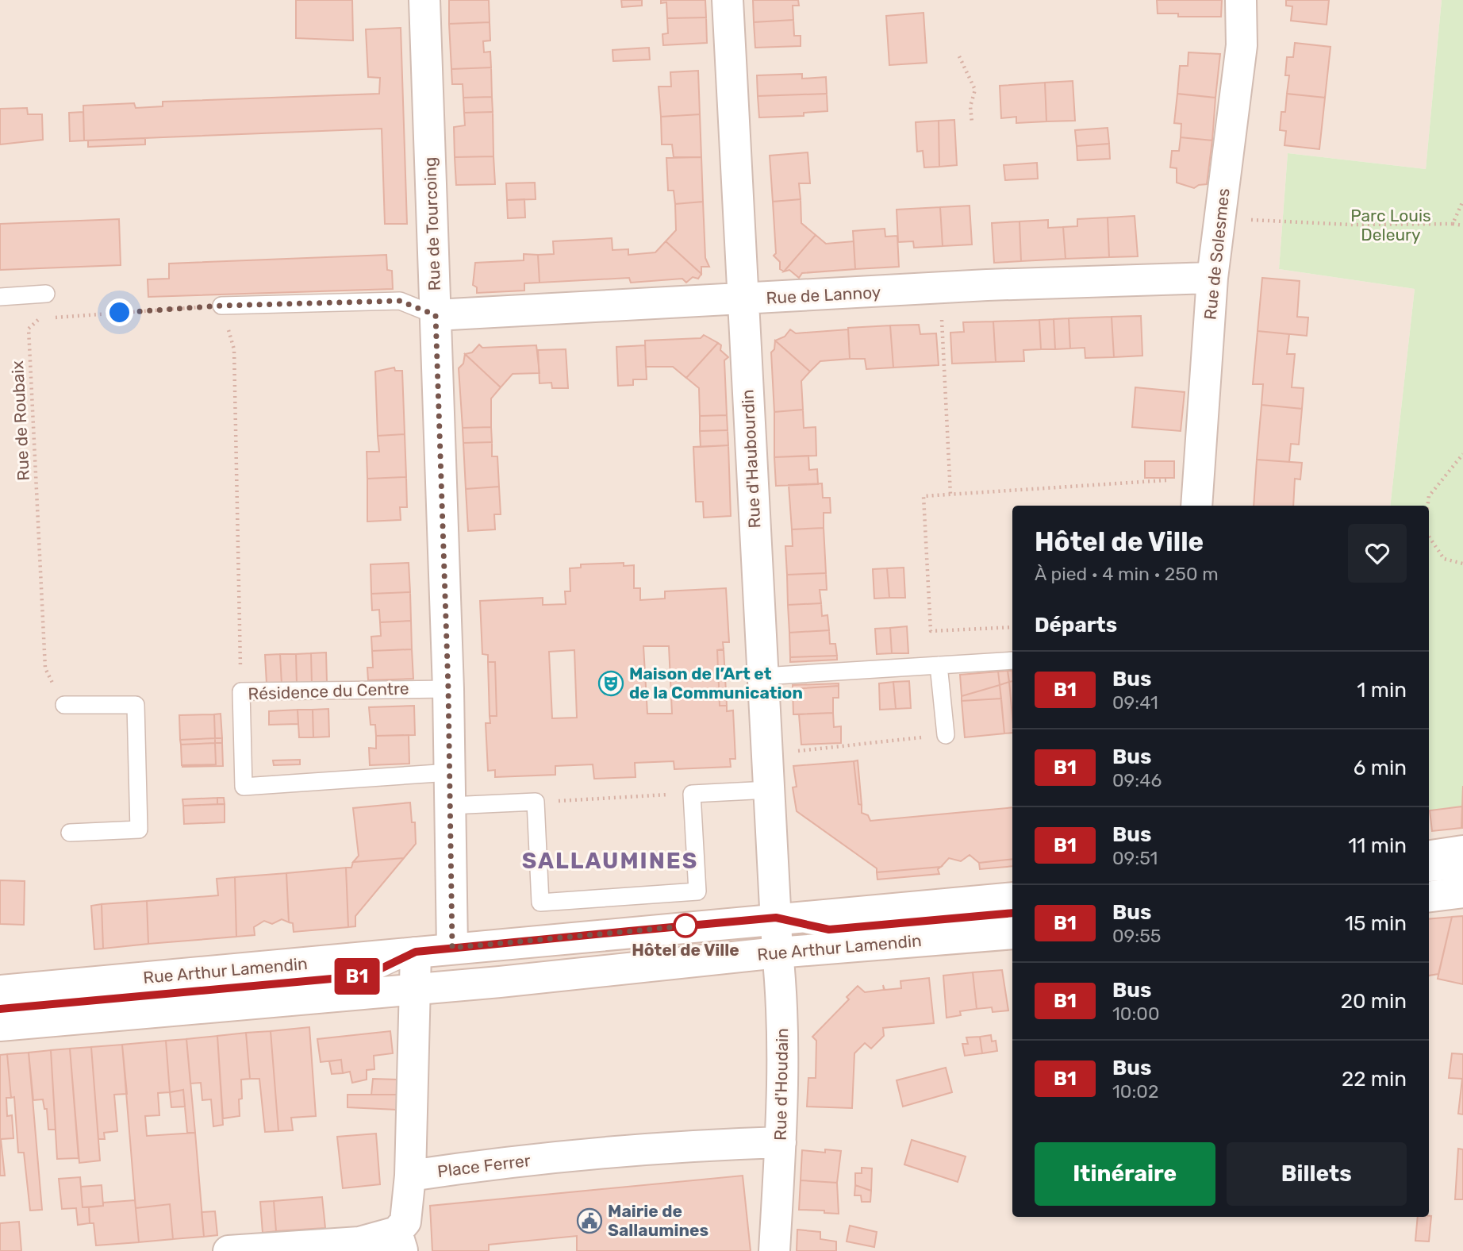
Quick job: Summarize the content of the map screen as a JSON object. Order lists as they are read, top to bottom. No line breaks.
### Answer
{"streets":{"street":["Rue de Tourcoing","Rue de Solesmes","Rue de Lannoy","Rue d'Haubourdin","Rue Arthur Lamendin","Rue d'Houdain","Place Ferrer"],"lane":["Résidence du Centre"],"path":["Rue de Roubaix"]},"crossings":[["Rue de Tourcoing","Rue de Lannoy"],["Rue de Tourcoing","Résidence du Centre"],["Rue de Tourcoing","Rue Arthur Lamendin"],["Rue de Solesmes","Rue de Lannoy"],["Rue de Lannoy","Rue d'Haubourdin"],["Rue d'Haubourdin","Rue Arthur Lamendin"],["Rue d'Haubourdin","Rue d'Houdain"],["Rue Arthur Lamendin","Rue d'Houdain"],["Rue d'Houdain","Place Ferrer"]],"districts":["SALLAUMINES"],"parks":["Parc Louis Deleury"],"places":{"theatre":["Maison de l’Art et de la Communication"],"other":["Hôtel de Ville"],"public building":["Mairie de Sallaumines"]},"lines":["bus line B1"],"page":{"on_map":"B1","heading":[["Hôtel de Ville","À pied · 4 min · 250 m"],"Départs"],"list":[{"mark":"B1","name":"Bus","note":"09:41","value":"1 min"},{"mark":"B1","name":"Bus","note":"09:46","value":"6 min"},{"mark":"B1","name":"Bus","note":"09:51","value":"11 min"},{"mark":"B1","name":"Bus","note":"09:55","value":"15 min"},{"mark":"B1","name":"Bus","note":"10:00","value":"20 min"},{"mark":"B1","name":"Bus","note":"10:02","value":"22 min"}],"buttons":["Itinéraire","Billets"]}}
